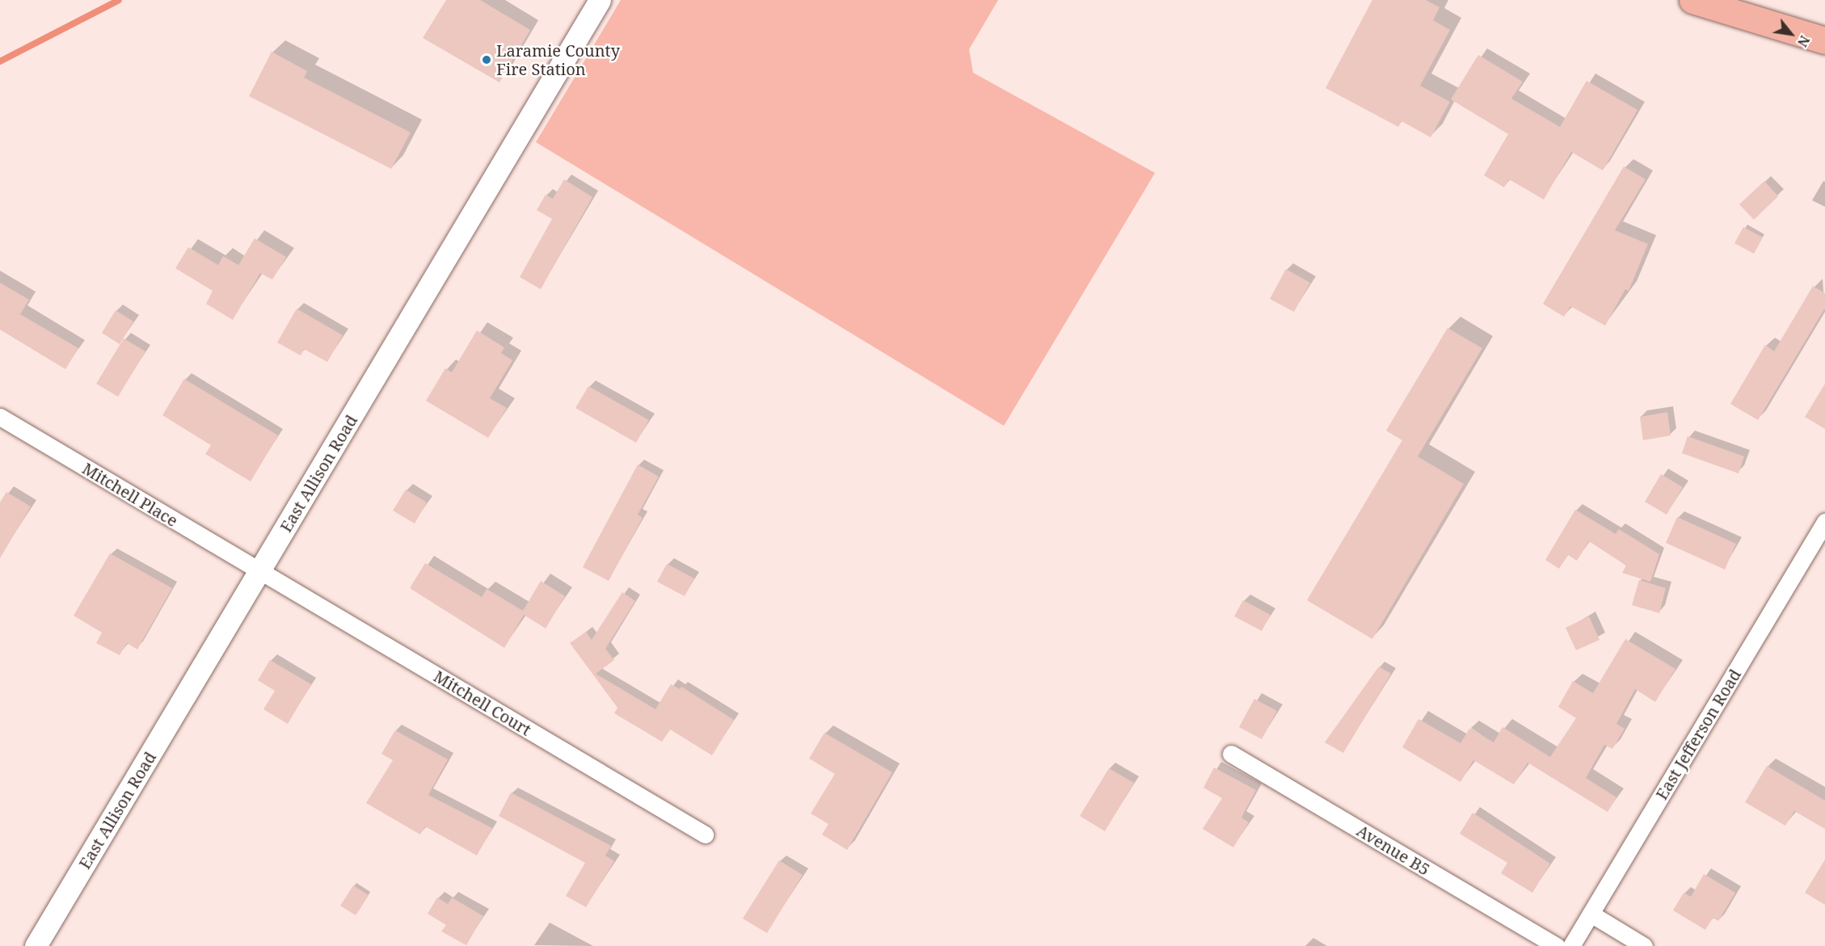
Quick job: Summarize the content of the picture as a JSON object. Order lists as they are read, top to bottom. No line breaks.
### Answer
{"streets":{"street":["East Allison Road","Mitchell Place","Mitchell Court","East Jefferson Road","Avenue B5"]},"crossings":[["East Allison Road","Mitchell Place"],["East Allison Road","Mitchell Court"],["Mitchell Place","Mitchell Court"]],"places":["Laramie County Fire Station"],"north":"bottom right"}
